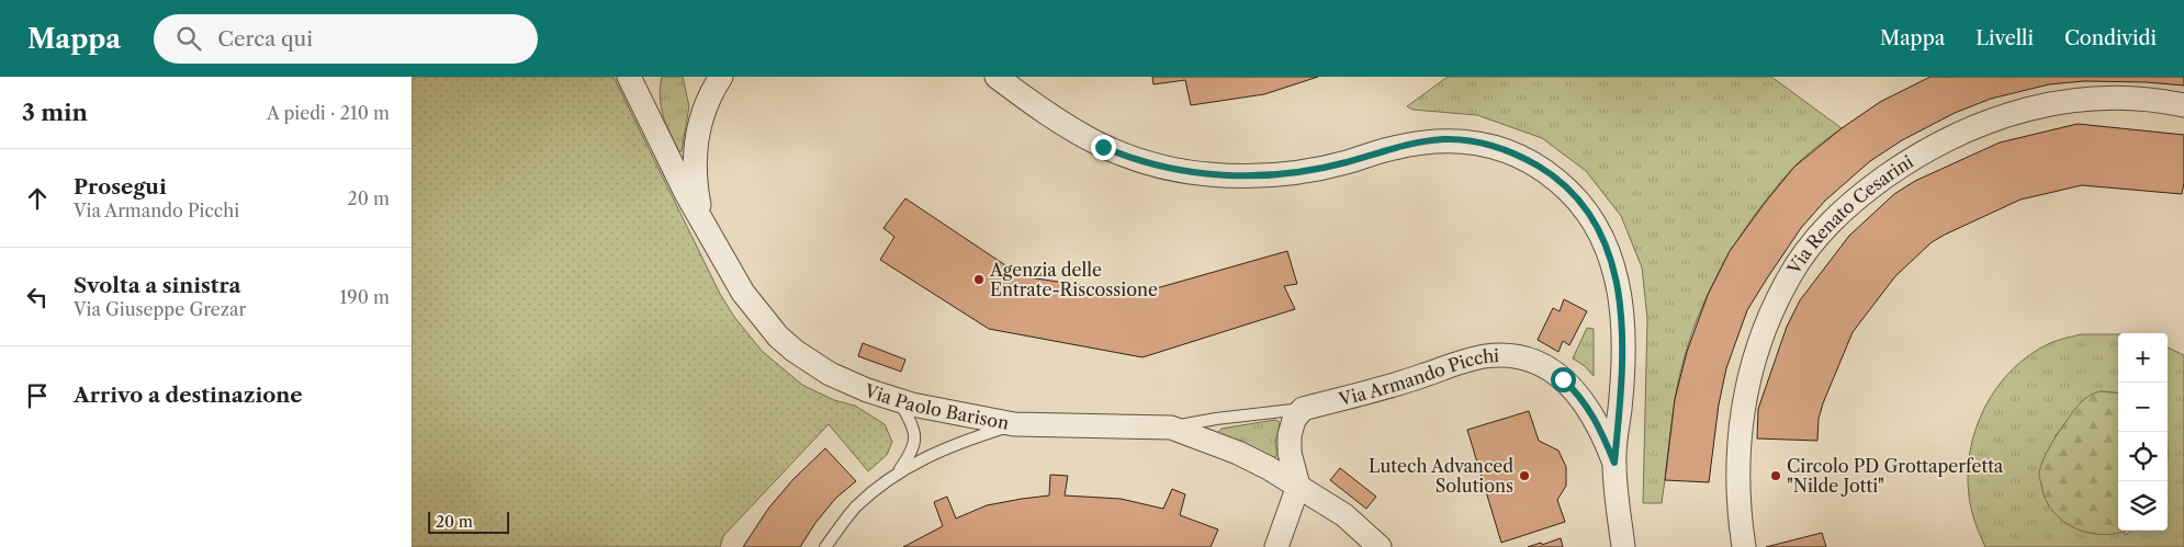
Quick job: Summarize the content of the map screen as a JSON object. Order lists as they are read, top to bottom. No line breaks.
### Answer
{"streets":{"street":["Via Renato Cesarini","Via Armando Picchi","Via Paolo Barison"]},"crossings":[["Via Armando Picchi","Via Paolo Barison"]],"places":["Agenzia delle Entrate-Riscossione","Lutech Advanced Solutions","Circolo PD Grottaperfetta \"Nilde Jotti\""],"scale_bar":"20 m","page":{"header":"Mappa","search":"Cerca qui","nav":["Mappa","Livelli","Condividi"],"heading":["3 min","A piedi · 210 m"],"list":[["Prosegui","Via Armando Picchi","20 m"],["Svolta a sinistra","Via Giuseppe Grezar","190 m"],"Arrivo a destinazione"],"map_buttons":["+","−"],"scale":"20 m"}}
